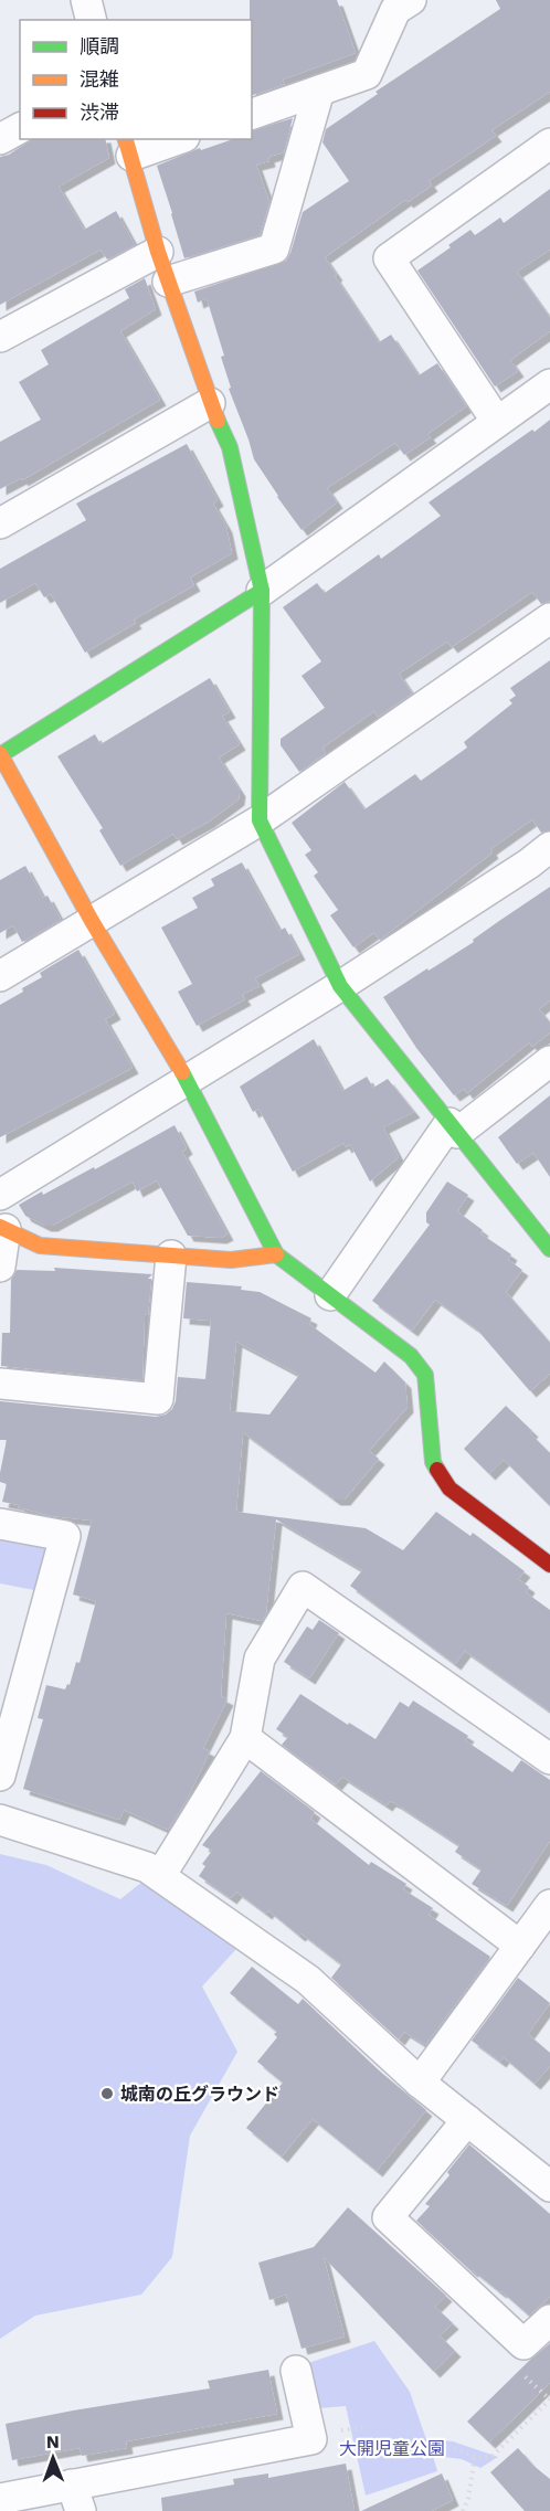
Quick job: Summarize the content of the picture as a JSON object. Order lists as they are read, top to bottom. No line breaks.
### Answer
{"parks":["大開児童公園"],"places":["城南の丘グラウンド"],"legend":["順調","混雑","渋滞"],"north":"top"}
